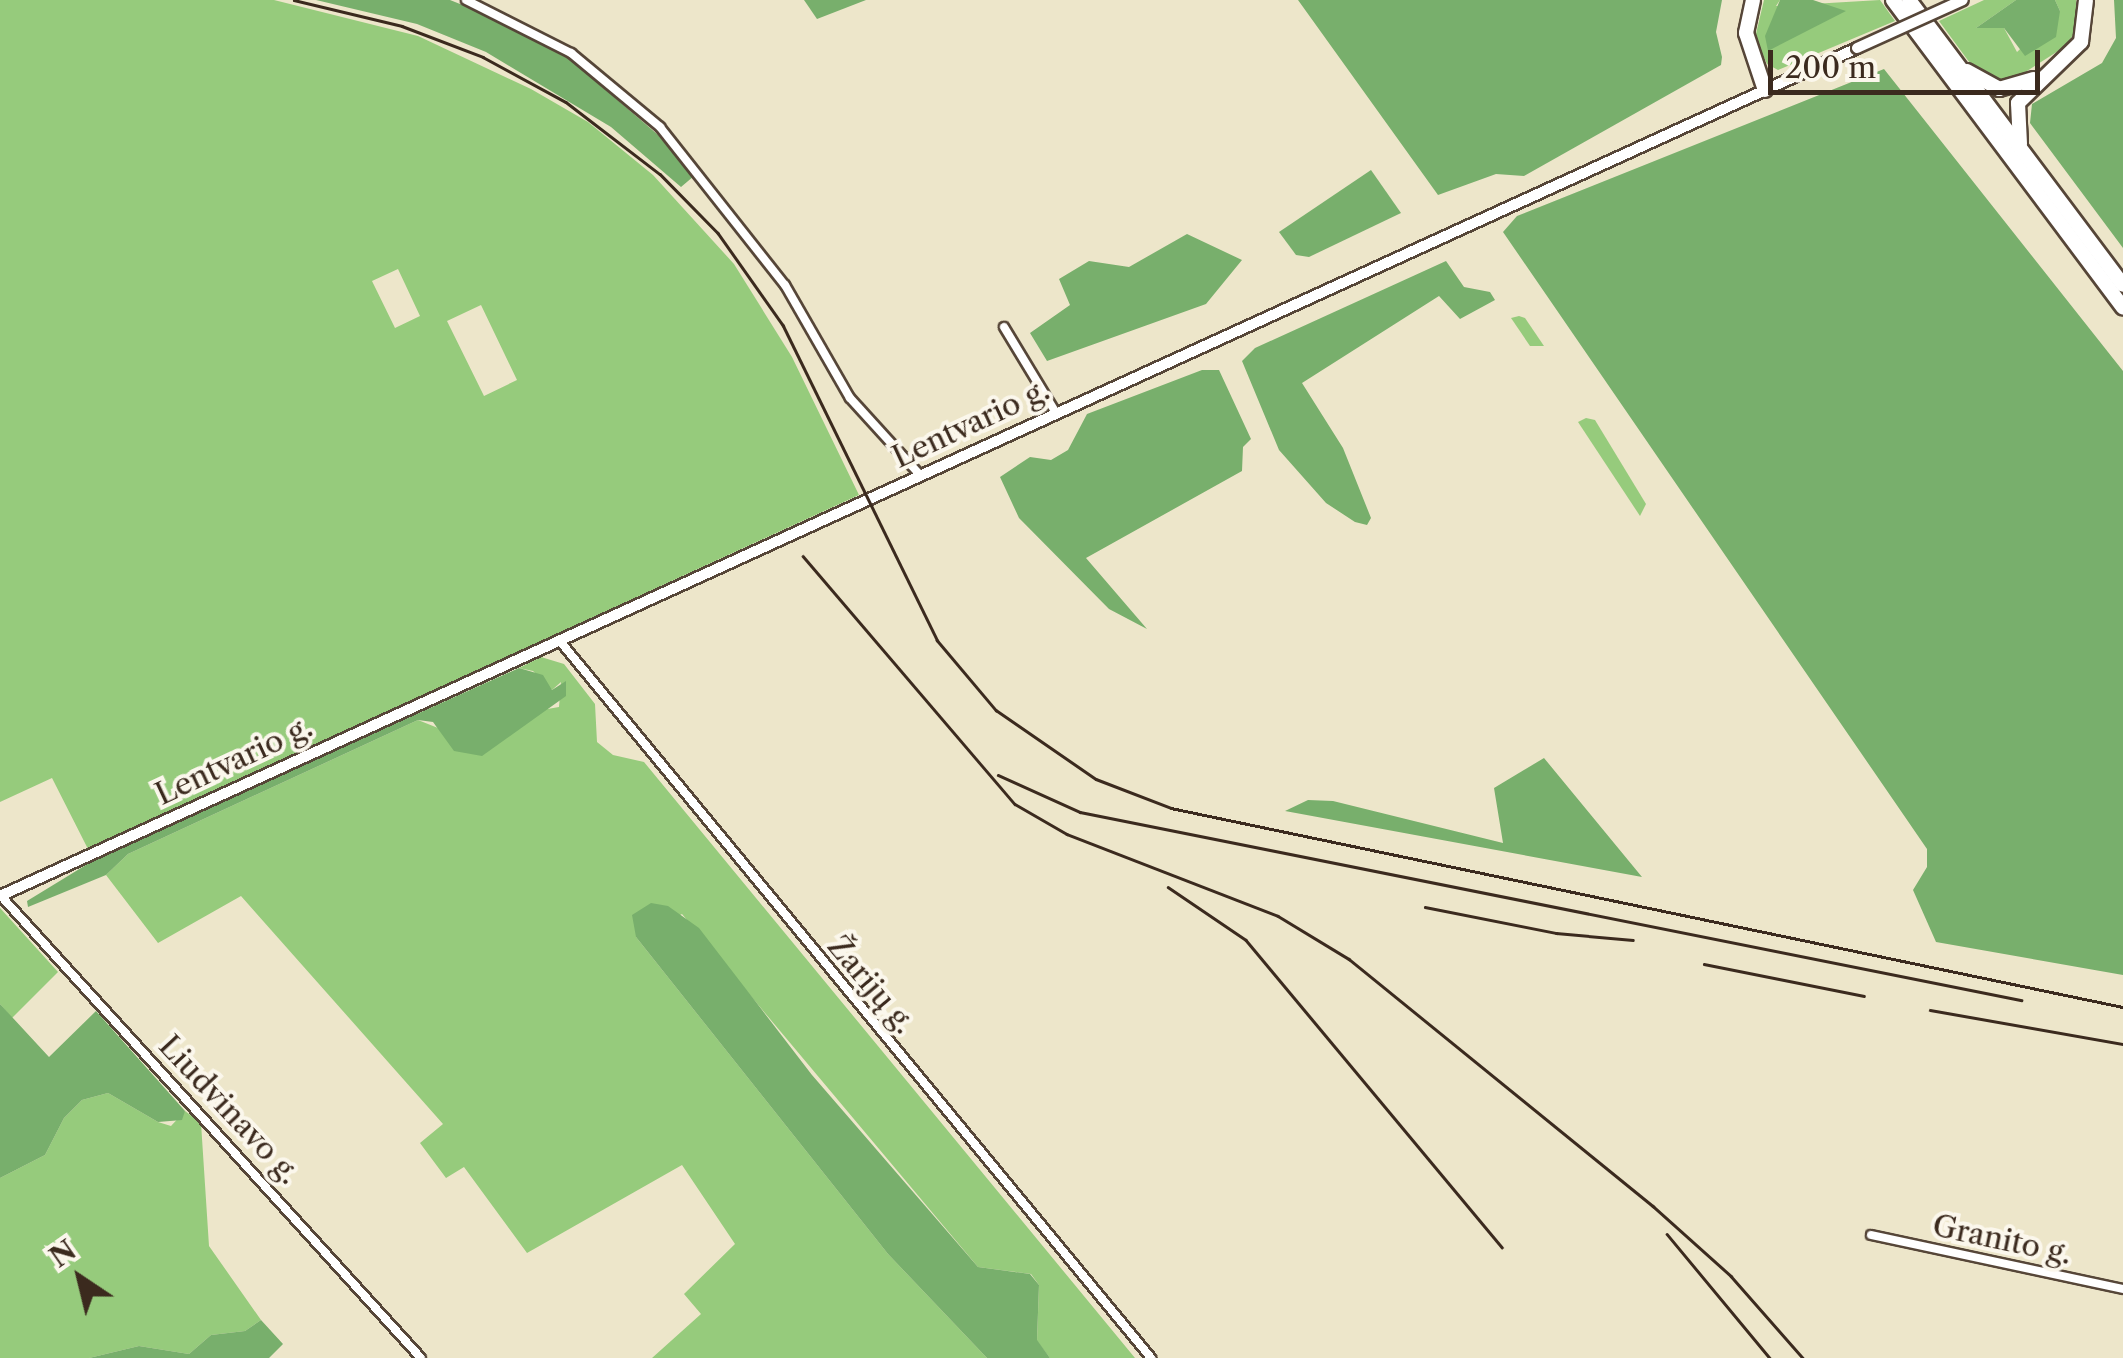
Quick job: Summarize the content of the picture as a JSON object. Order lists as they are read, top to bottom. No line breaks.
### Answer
{"streets":{"main road":["Lentvario g."],"street":["Žarijų g.","Liudvinavo g.","Granito g."]},"crossings":[["Lentvario g.","Žarijų g."],["Lentvario g.","Liudvinavo g."]],"scale_bar":"200 m","north":"top left"}
